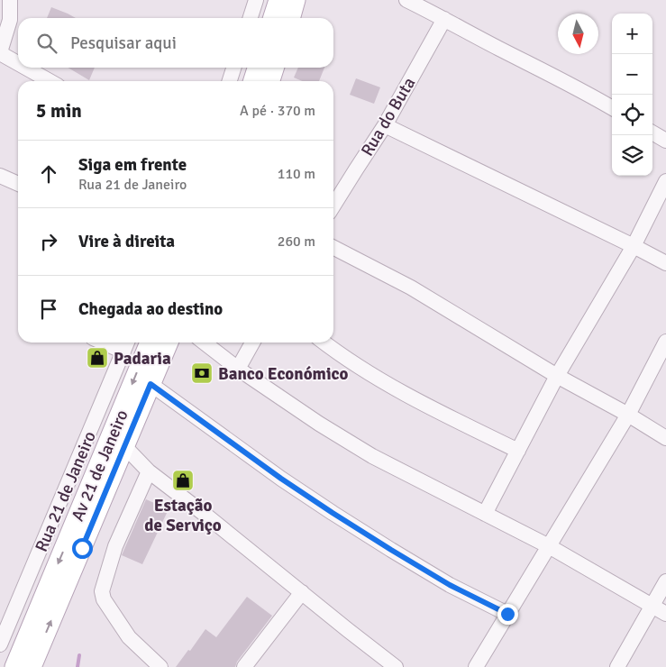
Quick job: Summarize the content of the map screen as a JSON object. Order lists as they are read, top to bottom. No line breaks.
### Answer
{"streets":{"main road":["Av 21 de Janeiro"],"street":["Rua do Buta","Rua 21 de Janeiro"]},"places":{"shop":["Padaria","Estação de Serviço"],"bank":["Banco Económico"]},"north":"bottom","page":{"map_buttons":["+","−"],"search":"Pesquisar aqui","heading":["5 min","A pé · 370 m"],"list":[["Siga em frente","Rua 21 de Janeiro","110 m"],["Vire à direita","260 m"],"Chegada ao destino"]}}
